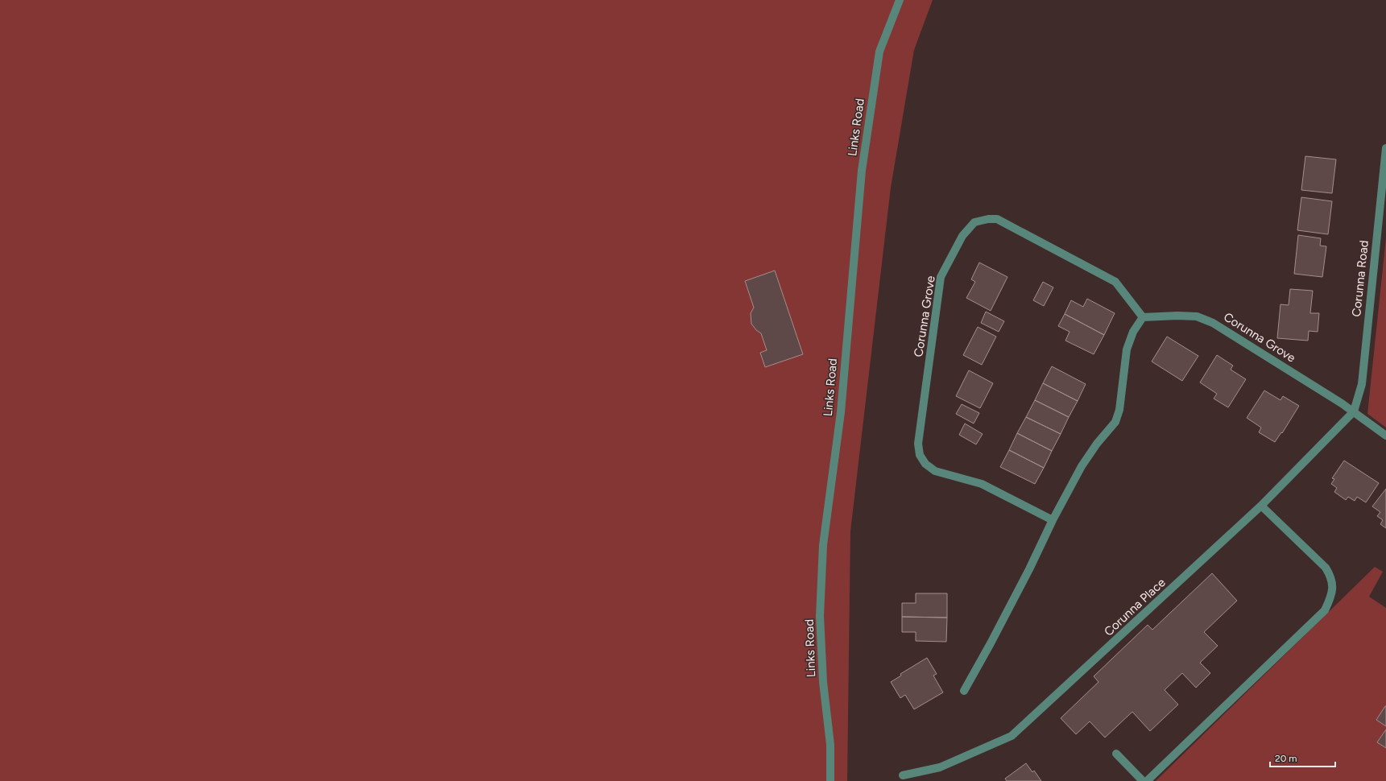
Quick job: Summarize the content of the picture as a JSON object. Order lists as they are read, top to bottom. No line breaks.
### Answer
{"streets":{"street":["Links Road","Corunna Road","Corunna Grove","Corunna Place"]},"crossings":[["Corunna Road","Corunna Grove"],["Corunna Road","Corunna Place"],["Corunna Grove","Corunna Place"]],"scale_bar":"20 m"}
